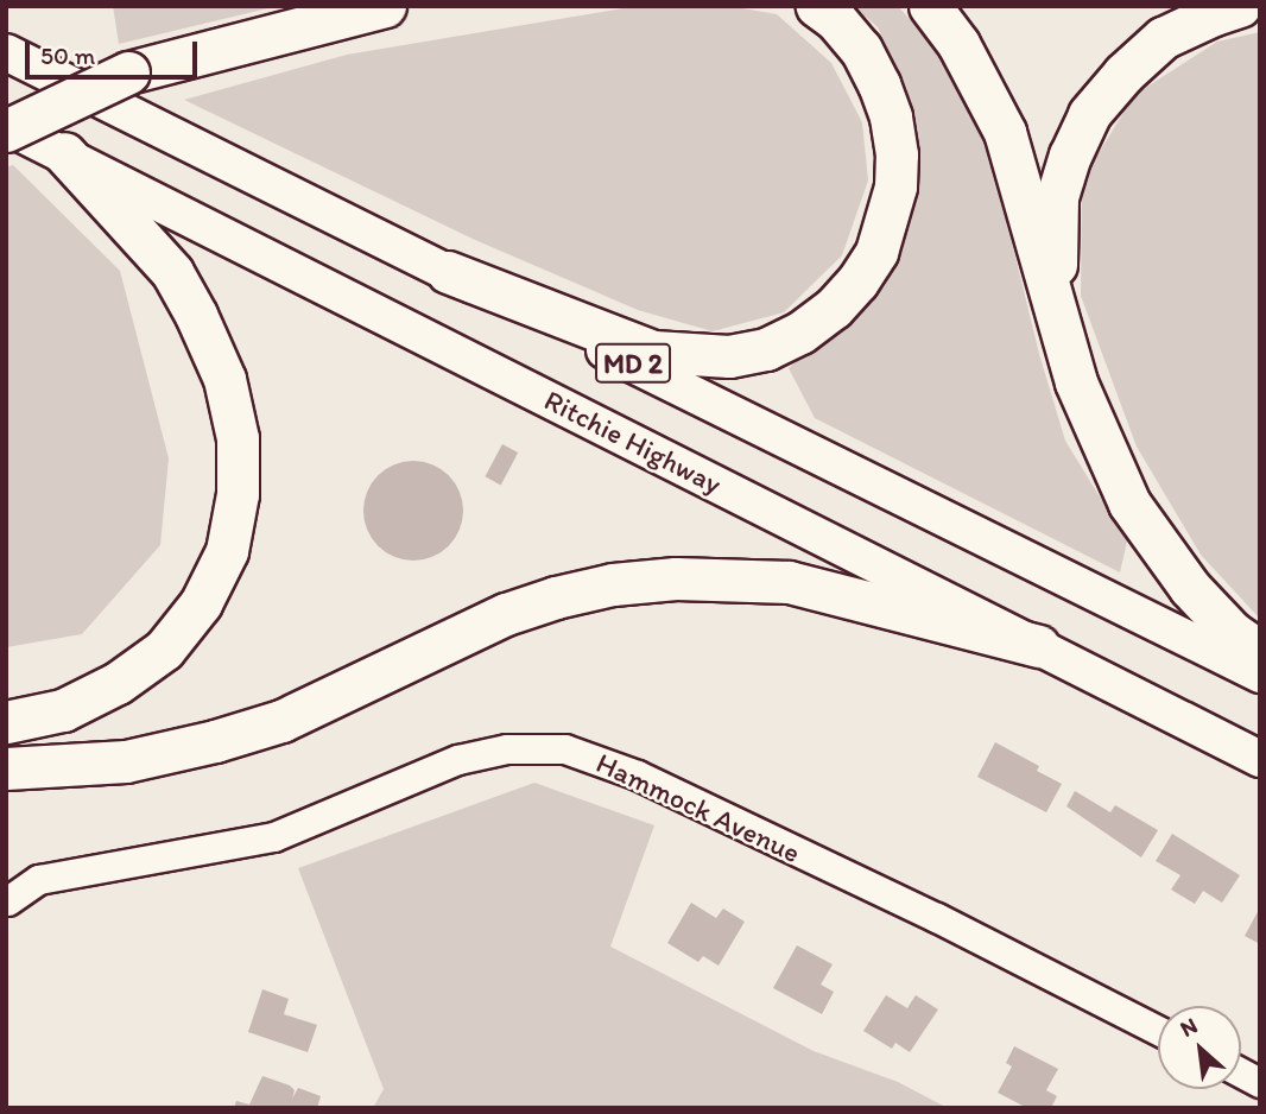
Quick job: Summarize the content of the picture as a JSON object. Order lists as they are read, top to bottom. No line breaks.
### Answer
{"streets":{"main road":["MD 2","Ritchie Highway"],"street":["Hammock Avenue"]},"scale_bar":"50 m","north":"top left"}
